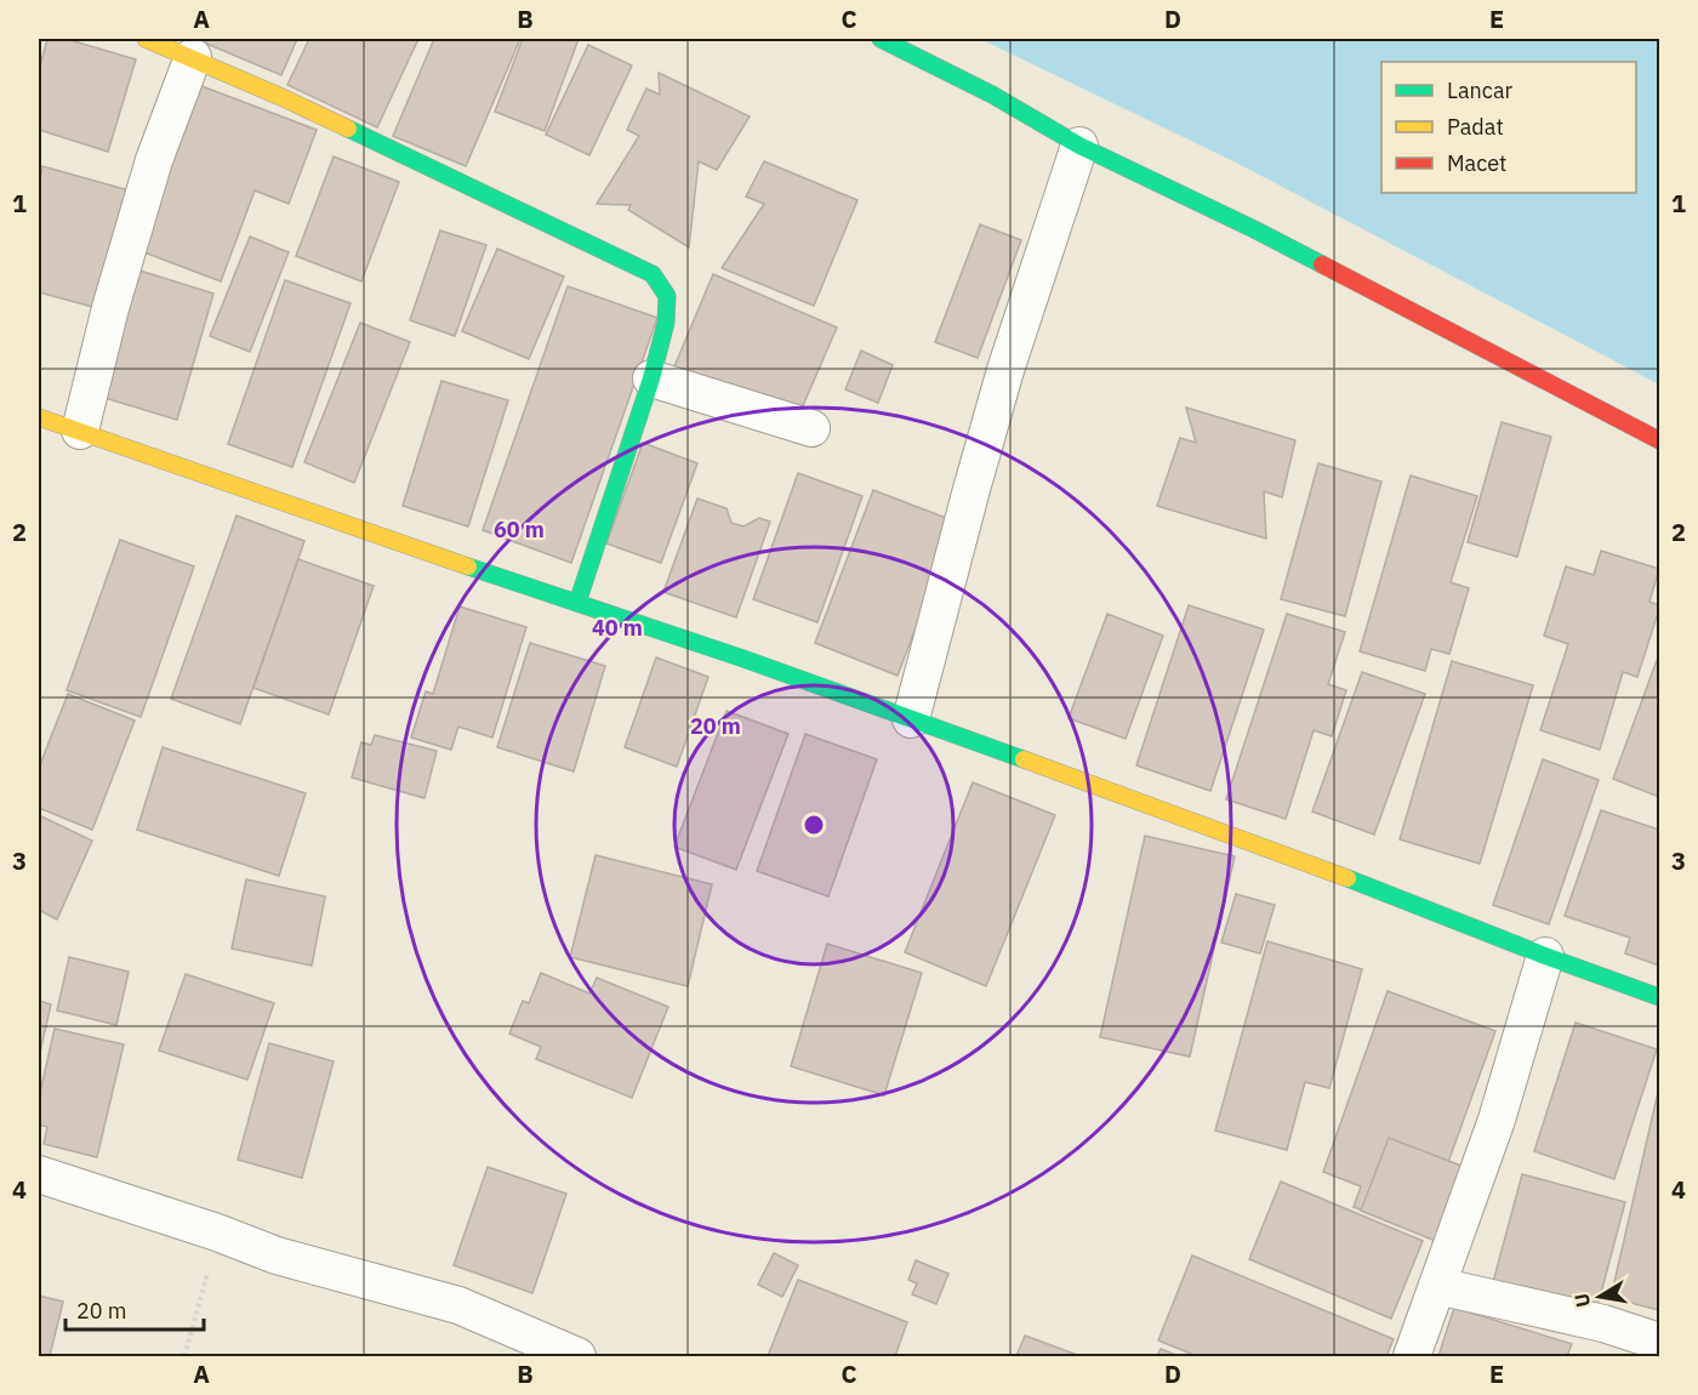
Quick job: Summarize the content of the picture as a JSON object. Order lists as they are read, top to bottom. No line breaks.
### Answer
{"legend":["Lancar","Padat","Macet"],"scale_bar":"20 m","north":"left","grid":{"columns":["A","B","C","D","E"],"rows":["1","2","3","4"]},"rings":["60 m","40 m","20 m"]}
